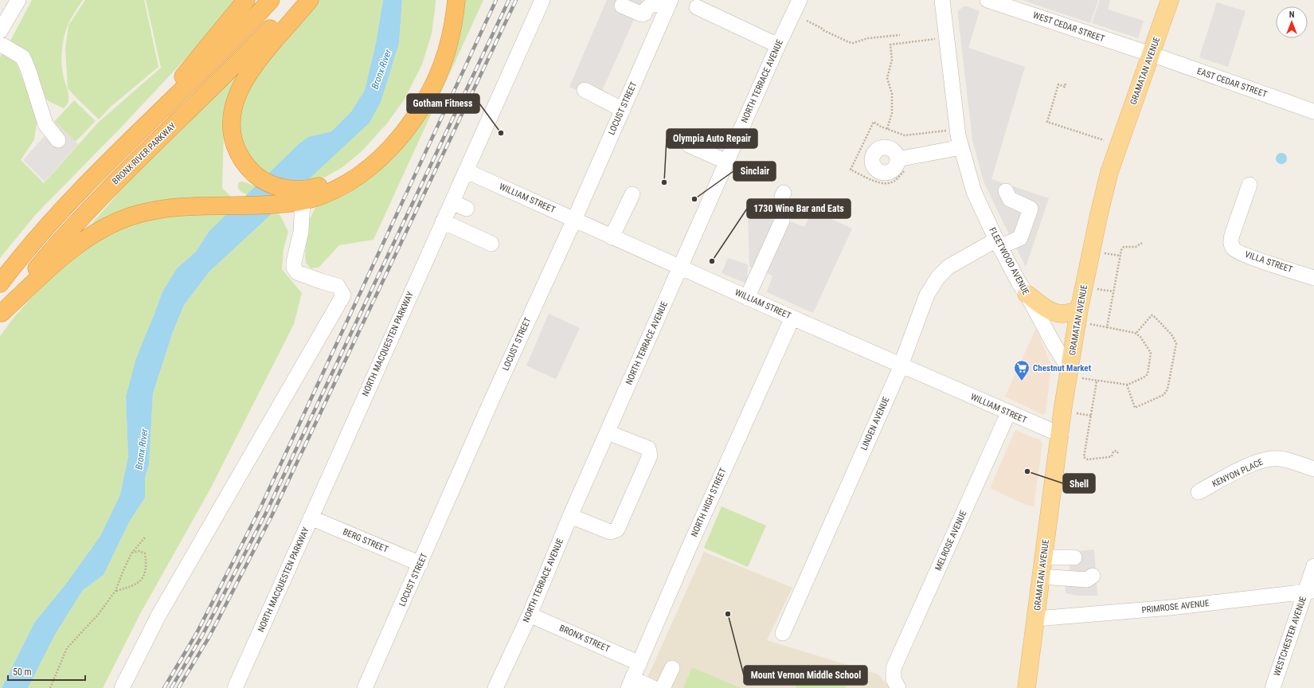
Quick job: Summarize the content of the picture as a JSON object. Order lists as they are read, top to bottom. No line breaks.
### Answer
{"streets":{"highway":["BRONX RIVER PARKWAY"],"main road":["GRAMATAN AVENUE"],"street":["WEST CEDAR STREET","NORTH TERRACE AVENUE","EAST CEDAR STREET","LOCUST STREET","WILLIAM STREET","FLEETWOOD AVENUE","VILLA STREET","NORTH MACQUESTEN PARKWAY","LINDEN AVENUE","KENYON PLACE","NORTH HIGH STREET","BERG STREET","MELROSE AVENUE","PRIMROSE AVENUE","WESTCHESTER AVENUE","BRONX STREET"]},"crossings":[["WEST CEDAR STREET","GRAMATAN AVENUE"],["WEST CEDAR STREET","EAST CEDAR STREET"],["GRAMATAN AVENUE","EAST CEDAR STREET"],["GRAMATAN AVENUE","WILLIAM STREET"],["GRAMATAN AVENUE","FLEETWOOD AVENUE"],["GRAMATAN AVENUE","PRIMROSE AVENUE"],["NORTH TERRACE AVENUE","WILLIAM STREET"],["NORTH TERRACE AVENUE","BRONX STREET"],["LOCUST STREET","WILLIAM STREET"],["LOCUST STREET","BERG STREET"],["WILLIAM STREET","NORTH MACQUESTEN PARKWAY"],["WILLIAM STREET","LINDEN AVENUE"],["WILLIAM STREET","NORTH HIGH STREET"],["WILLIAM STREET","MELROSE AVENUE"],["FLEETWOOD AVENUE","LINDEN AVENUE"],["NORTH MACQUESTEN PARKWAY","BERG STREET"],["NORTH HIGH STREET","BRONX STREET"],["PRIMROSE AVENUE","WESTCHESTER AVENUE"]],"water":["Bronx River"],"places":{"other":["Gotham Fitness","Olympia Auto Repair","Sinclair","1730 Wine Bar and Eats","Shell","Mount Vernon Middle School"],"supermarket":["Chestnut Market"]},"scale_bar":"50 m","north":"top"}
